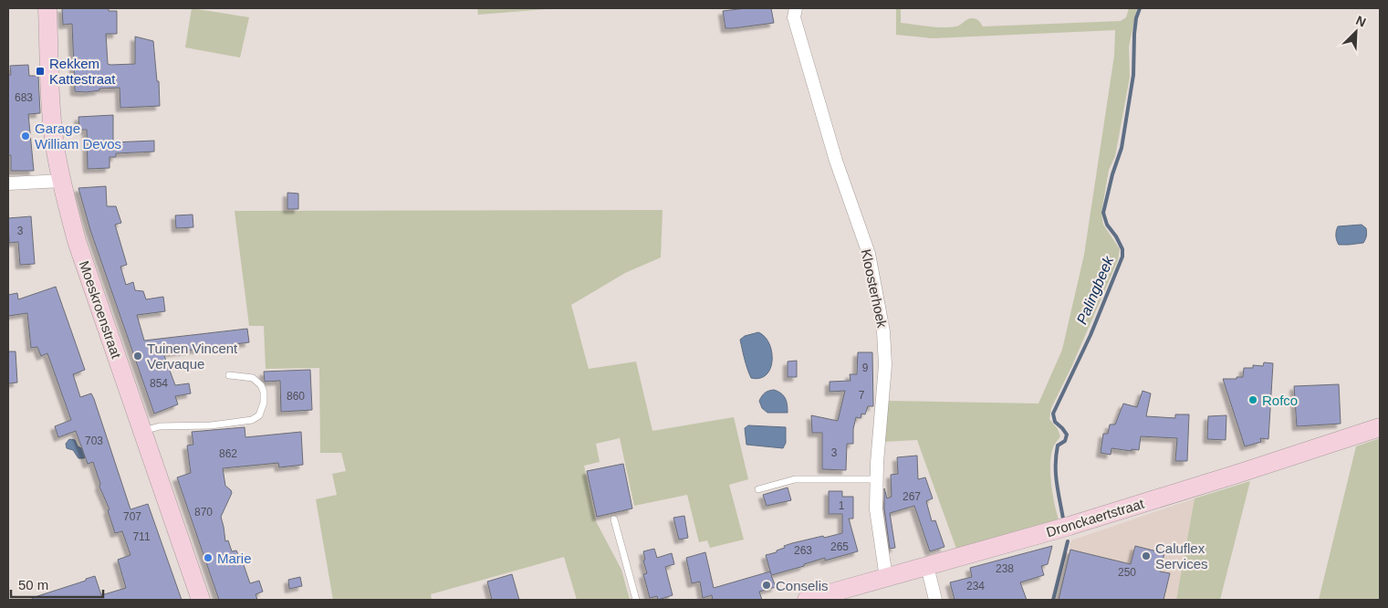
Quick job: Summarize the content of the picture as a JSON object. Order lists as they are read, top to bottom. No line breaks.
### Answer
{"streets":{"main road":["Moeskroenstraat","Dronckaertstraat"],"street":["Kloosterhoek"]},"crossings":[["Kloosterhoek","Dronckaertstraat"]],"water":["Palingbeek"],"places":{"transit":["Rekkem Kattestraat"],"other":["Garage William Devos","Tuinen Vincent Vervaque","Rofco","Caluflex Services","Marie","Conselis"]},"house_numbers":["683","3","9","854","7","860","703","3","862","267","1","870","707","711","265","263","238","250","234"],"scale_bar":"50 m","north":"top right"}
